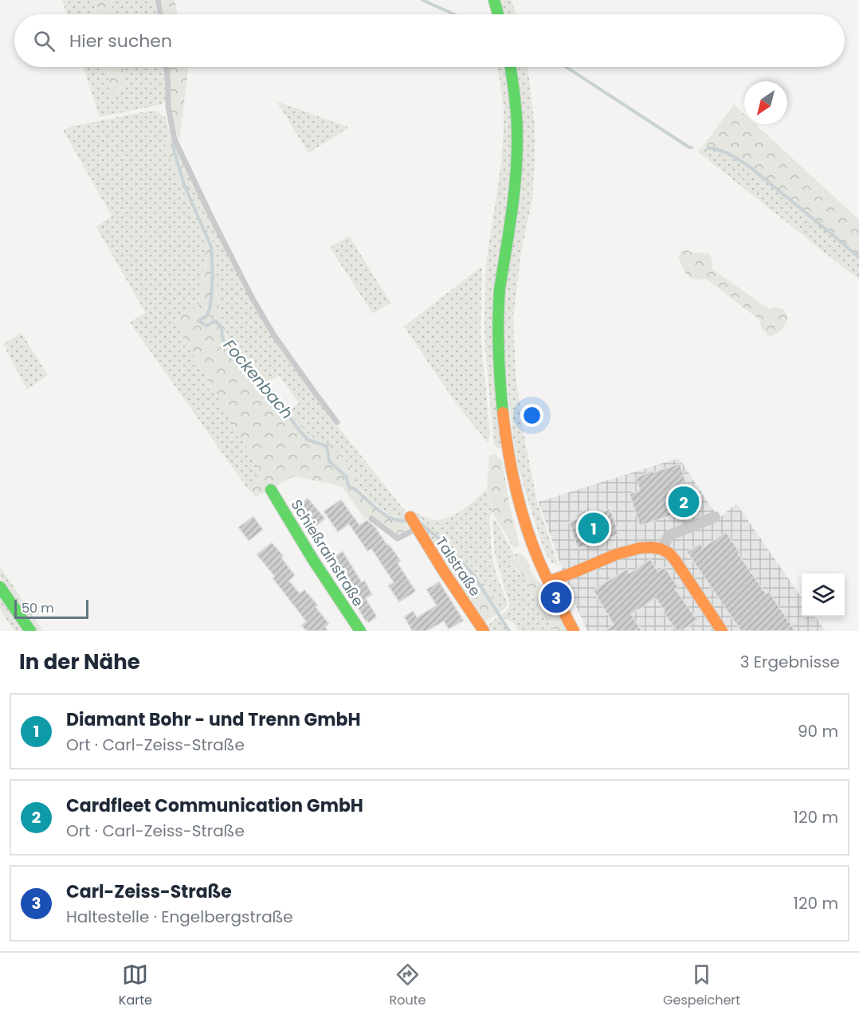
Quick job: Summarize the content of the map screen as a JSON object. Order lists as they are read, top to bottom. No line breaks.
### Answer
{"streets":{"street":["Schießrainstraße","Talstraße"]},"water":["Fockenbach"],"scale_bar":"50 m","north":"bottom left","page":{"search":"Hier suchen","pins":["2","1","3"],"scale":"50 m","heading":["In der Nähe","3 Ergebnisse"],"list":[{"mark":"1","name":"Diamant Bohr - und Trenn GmbH","note":"Ort · Carl-Zeiss-Straße","value":"90 m"},{"mark":"2","name":"Cardfleet Communication GmbH","note":"Ort · Carl-Zeiss-Straße","value":"120 m"},{"mark":"3","name":"Carl-Zeiss-Straße","note":"Haltestelle · Engelbergstraße","value":"120 m"}],"nav":["Karte","Route","Gespeichert"]}}
